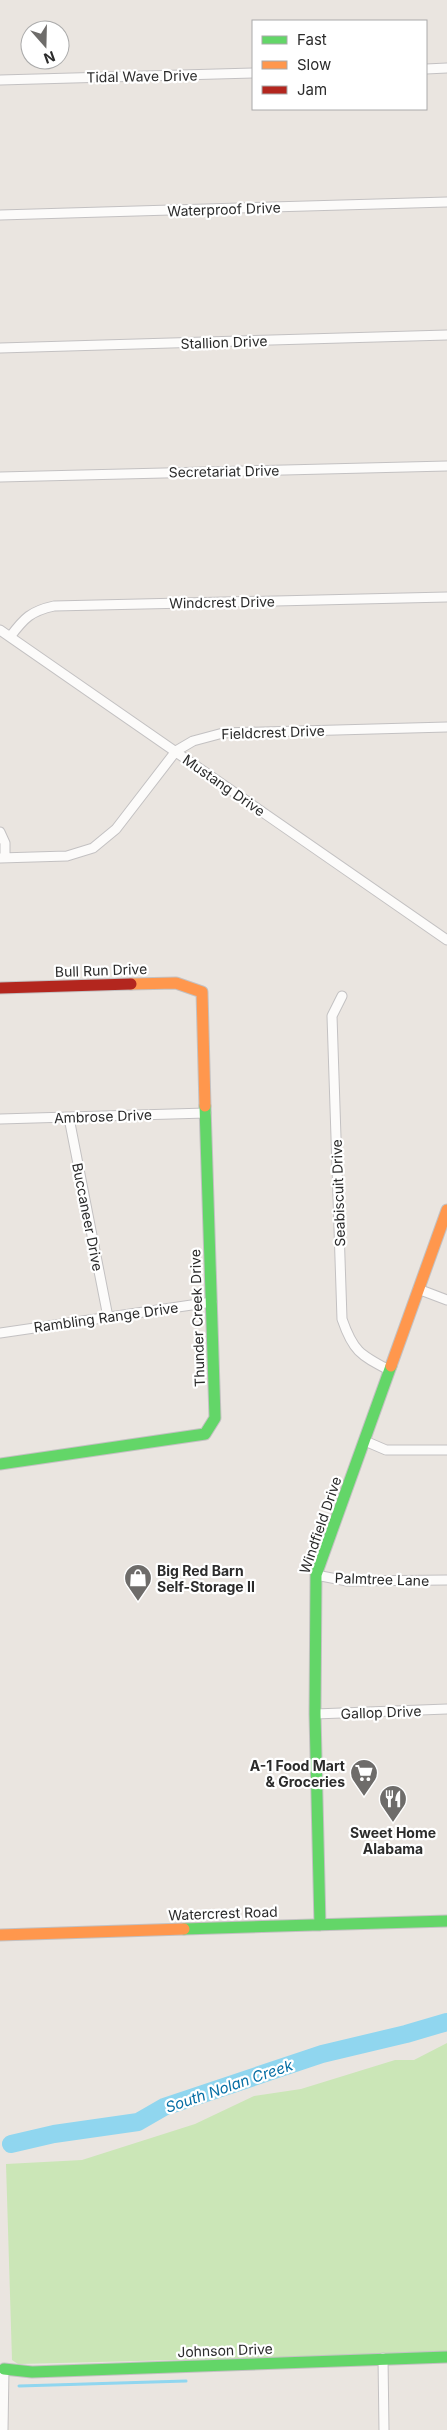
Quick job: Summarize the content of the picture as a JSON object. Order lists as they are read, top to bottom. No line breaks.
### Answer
{"streets":{"street":["Tidal Wave Drive","Waterproof Drive","Stallion Drive","Secretariat Drive","Windcrest Drive","Fieldcrest Drive","Mustang Drive","Bull Run Drive","Ambrose Drive","Seabiscuit Drive","Buccaneer Drive","Rambling Range Drive","Thunder Creek Drive","Windfield Drive","Palmtree Lane","Gallop Drive","Watercrest Road","Johnson Drive"]},"crossings":[["Windcrest Drive","Mustang Drive"],["Fieldcrest Drive","Mustang Drive"],["Bull Run Drive","Thunder Creek Drive"],["Ambrose Drive","Buccaneer Drive"],["Ambrose Drive","Thunder Creek Drive"],["Seabiscuit Drive","Windfield Drive"],["Buccaneer Drive","Rambling Range Drive"],["Rambling Range Drive","Thunder Creek Drive"],["Windfield Drive","Palmtree Lane"],["Windfield Drive","Gallop Drive"],["Windfield Drive","Watercrest Road"]],"water":["South Nolan Creek"],"places":{"shop":["Big Red Barn Self-Storage II"],"supermarket":["A-1 Food Mart & Groceries"],"restaurant":["Sweet Home Alabama"]},"legend":["Fast","Slow","Jam"],"north":"bottom"}
